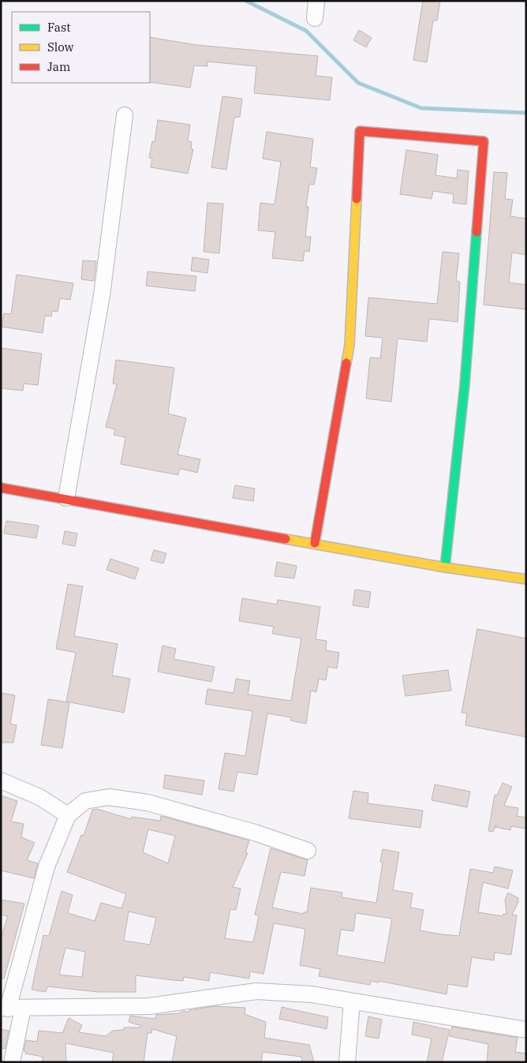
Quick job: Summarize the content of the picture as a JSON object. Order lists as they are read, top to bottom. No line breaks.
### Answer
{"legend":["Fast","Slow","Jam"]}
